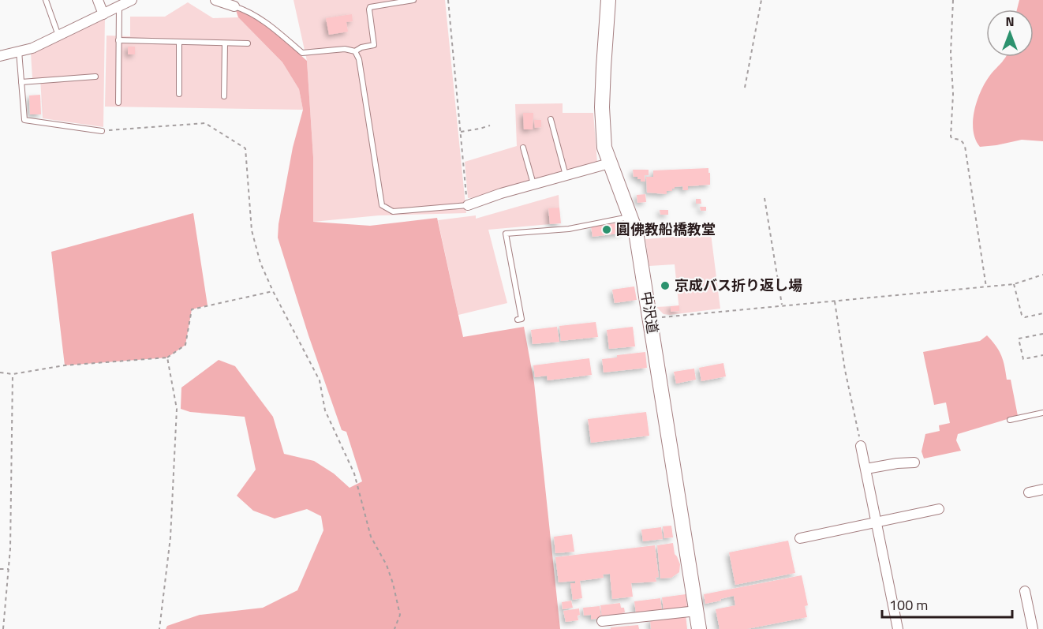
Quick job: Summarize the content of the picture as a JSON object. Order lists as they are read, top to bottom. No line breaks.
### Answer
{"streets":{"street":["中沢道"]},"places":["圓佛教船橋教堂","京成バス折り返し場"],"scale_bar":"100 m","north":"top"}
